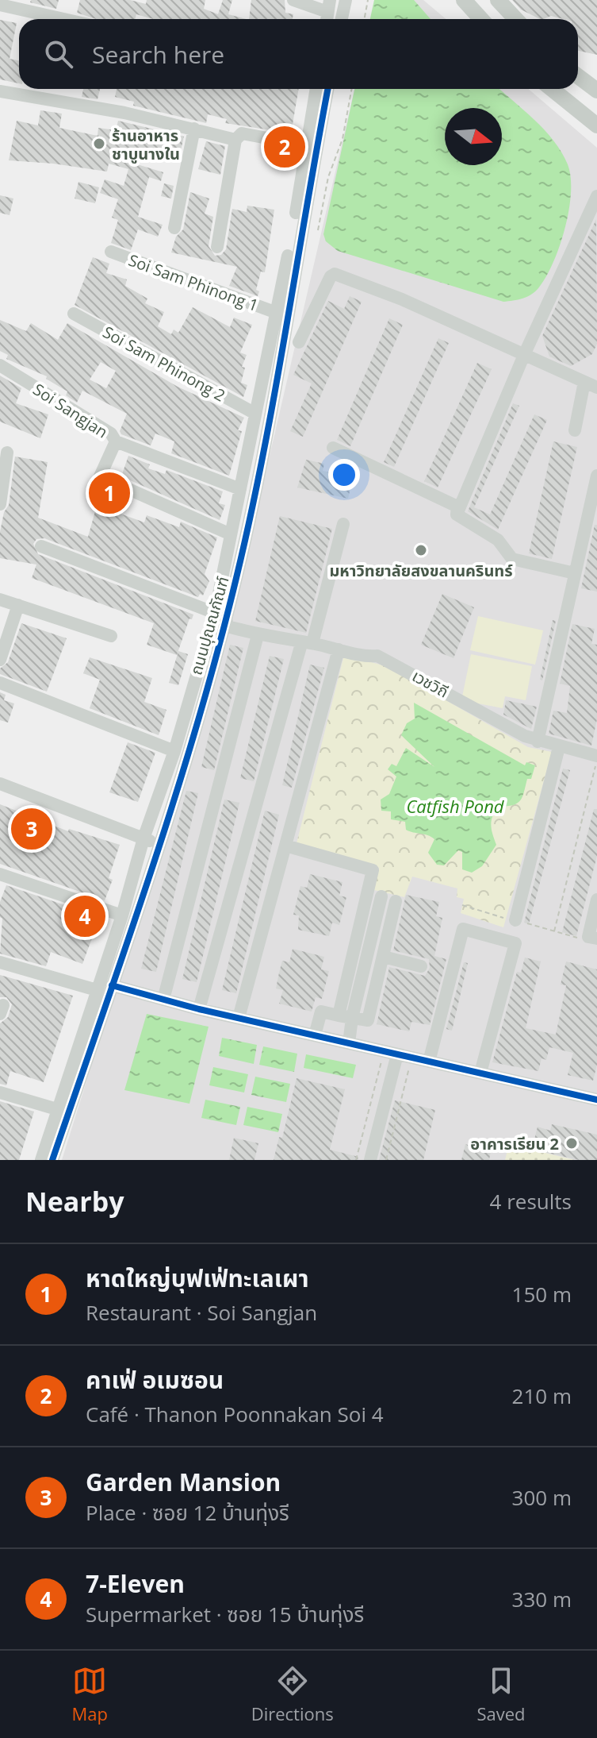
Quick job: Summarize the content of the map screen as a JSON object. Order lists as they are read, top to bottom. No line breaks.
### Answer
{"streets":{"street":["Soi Sam Phinong 1","Soi Sam Phinong 2","Soi Sangjan","ถนนปุณณกัณฑ์","เวชวิถี"]},"crossings":[["Soi Sam Phinong 1","ถนนปุณณกัณฑ์"],["Soi Sam Phinong 2","ถนนปุณณกัณฑ์"],["Soi Sangjan","ถนนปุณณกัณฑ์"],["ถนนปุณณกัณฑ์","เวชวิถี"]],"water":["Catfish Pond"],"places":["ร้านอาหาร ชาบูนางใน","มหาวิทยาลัยสงขลานครินทร์","อาคารเรียน 2"],"north":"right","page":{"search":"Search here","pins":["2","1","3","4"],"heading":["Nearby","4 results"],"list":[{"mark":"1","name":"หาดใหญ่บุฟเฟ่ทะเลเผา","note":"Restaurant · Soi Sangjan","value":"150 m"},{"mark":"2","name":"คาเฟ่ อเมซอน","note":"Café · Thanon Poonnakan Soi 4","value":"210 m"},{"mark":"3","name":"Garden Mansion","note":"Place · ซอย 12 บ้านทุ่งรี","value":"300 m"},{"mark":"4","name":"7-Eleven","note":"Supermarket · ซอย 15 บ้านทุ่งรี","value":"330 m"}],"nav":["Map","Directions","Saved"]}}
